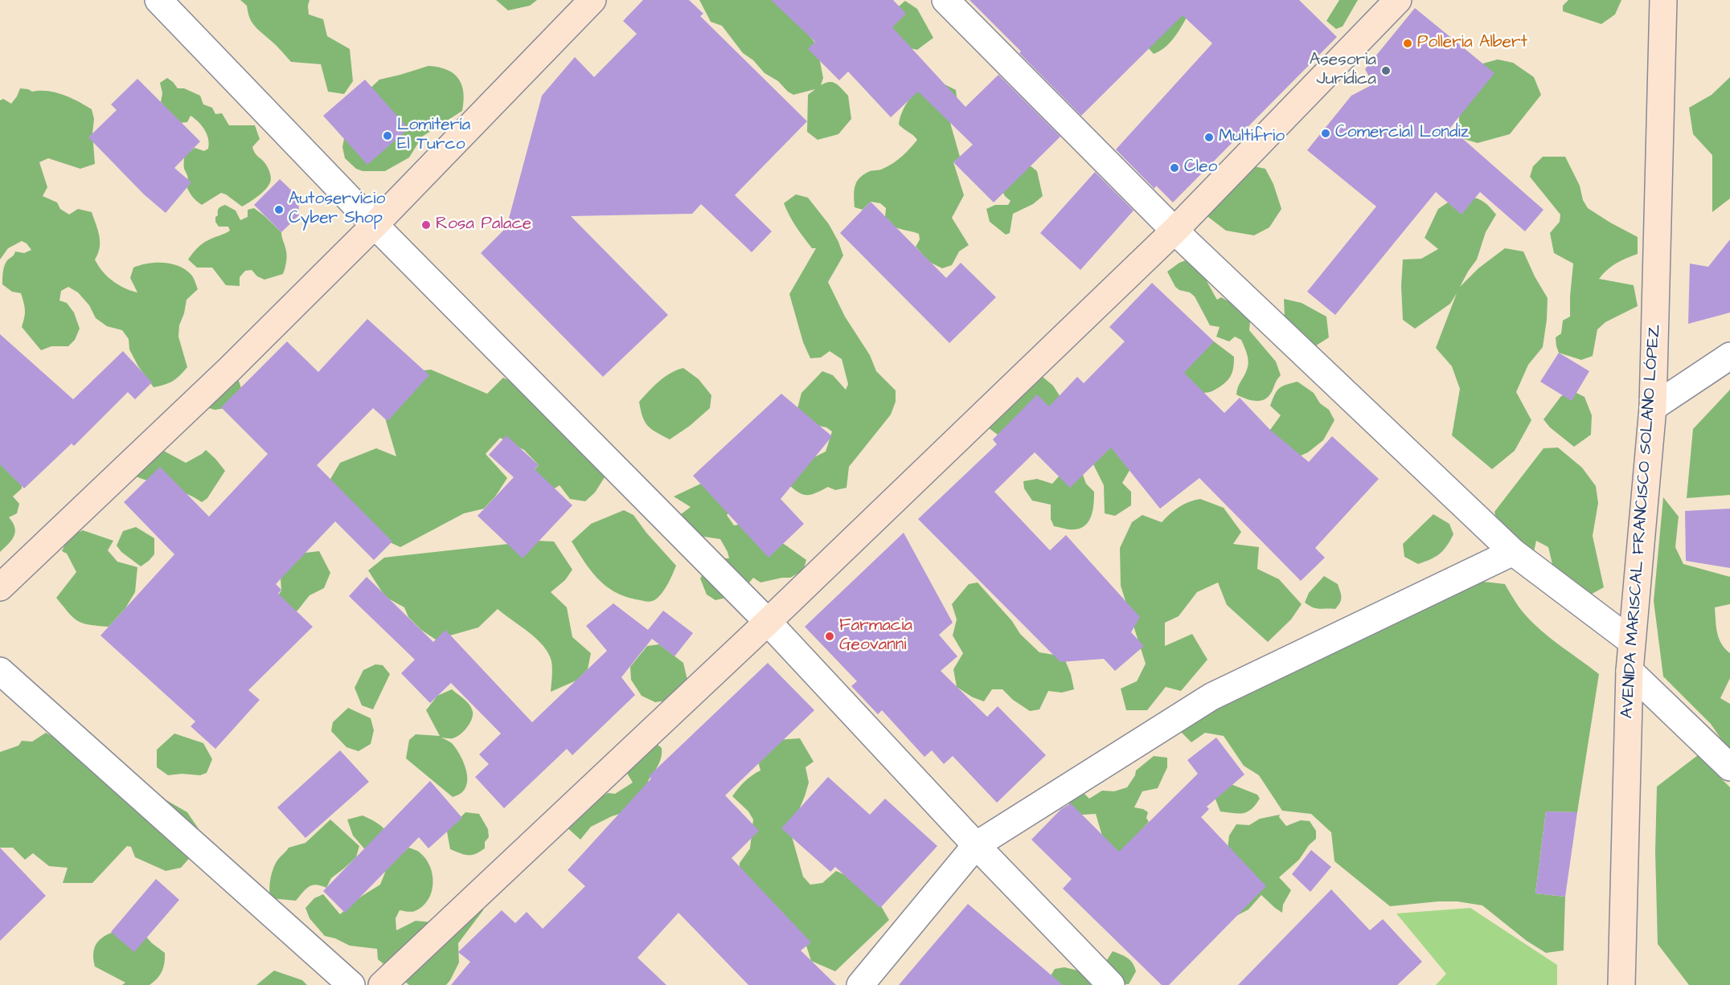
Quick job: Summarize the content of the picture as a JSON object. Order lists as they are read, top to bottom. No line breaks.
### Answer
{"streets":{"main road":["AVENIDA MARISCAL FRANCISCO SOLANO LÓPEZ"]},"places":["Polleria Albert","Asesoria Jurídica","Comercial Londiz","Lomitería El Turco","Multifrio","Cleo","Autoservicio Cyber Shop","Rosa Palace","Farmacia Geovanni"]}
